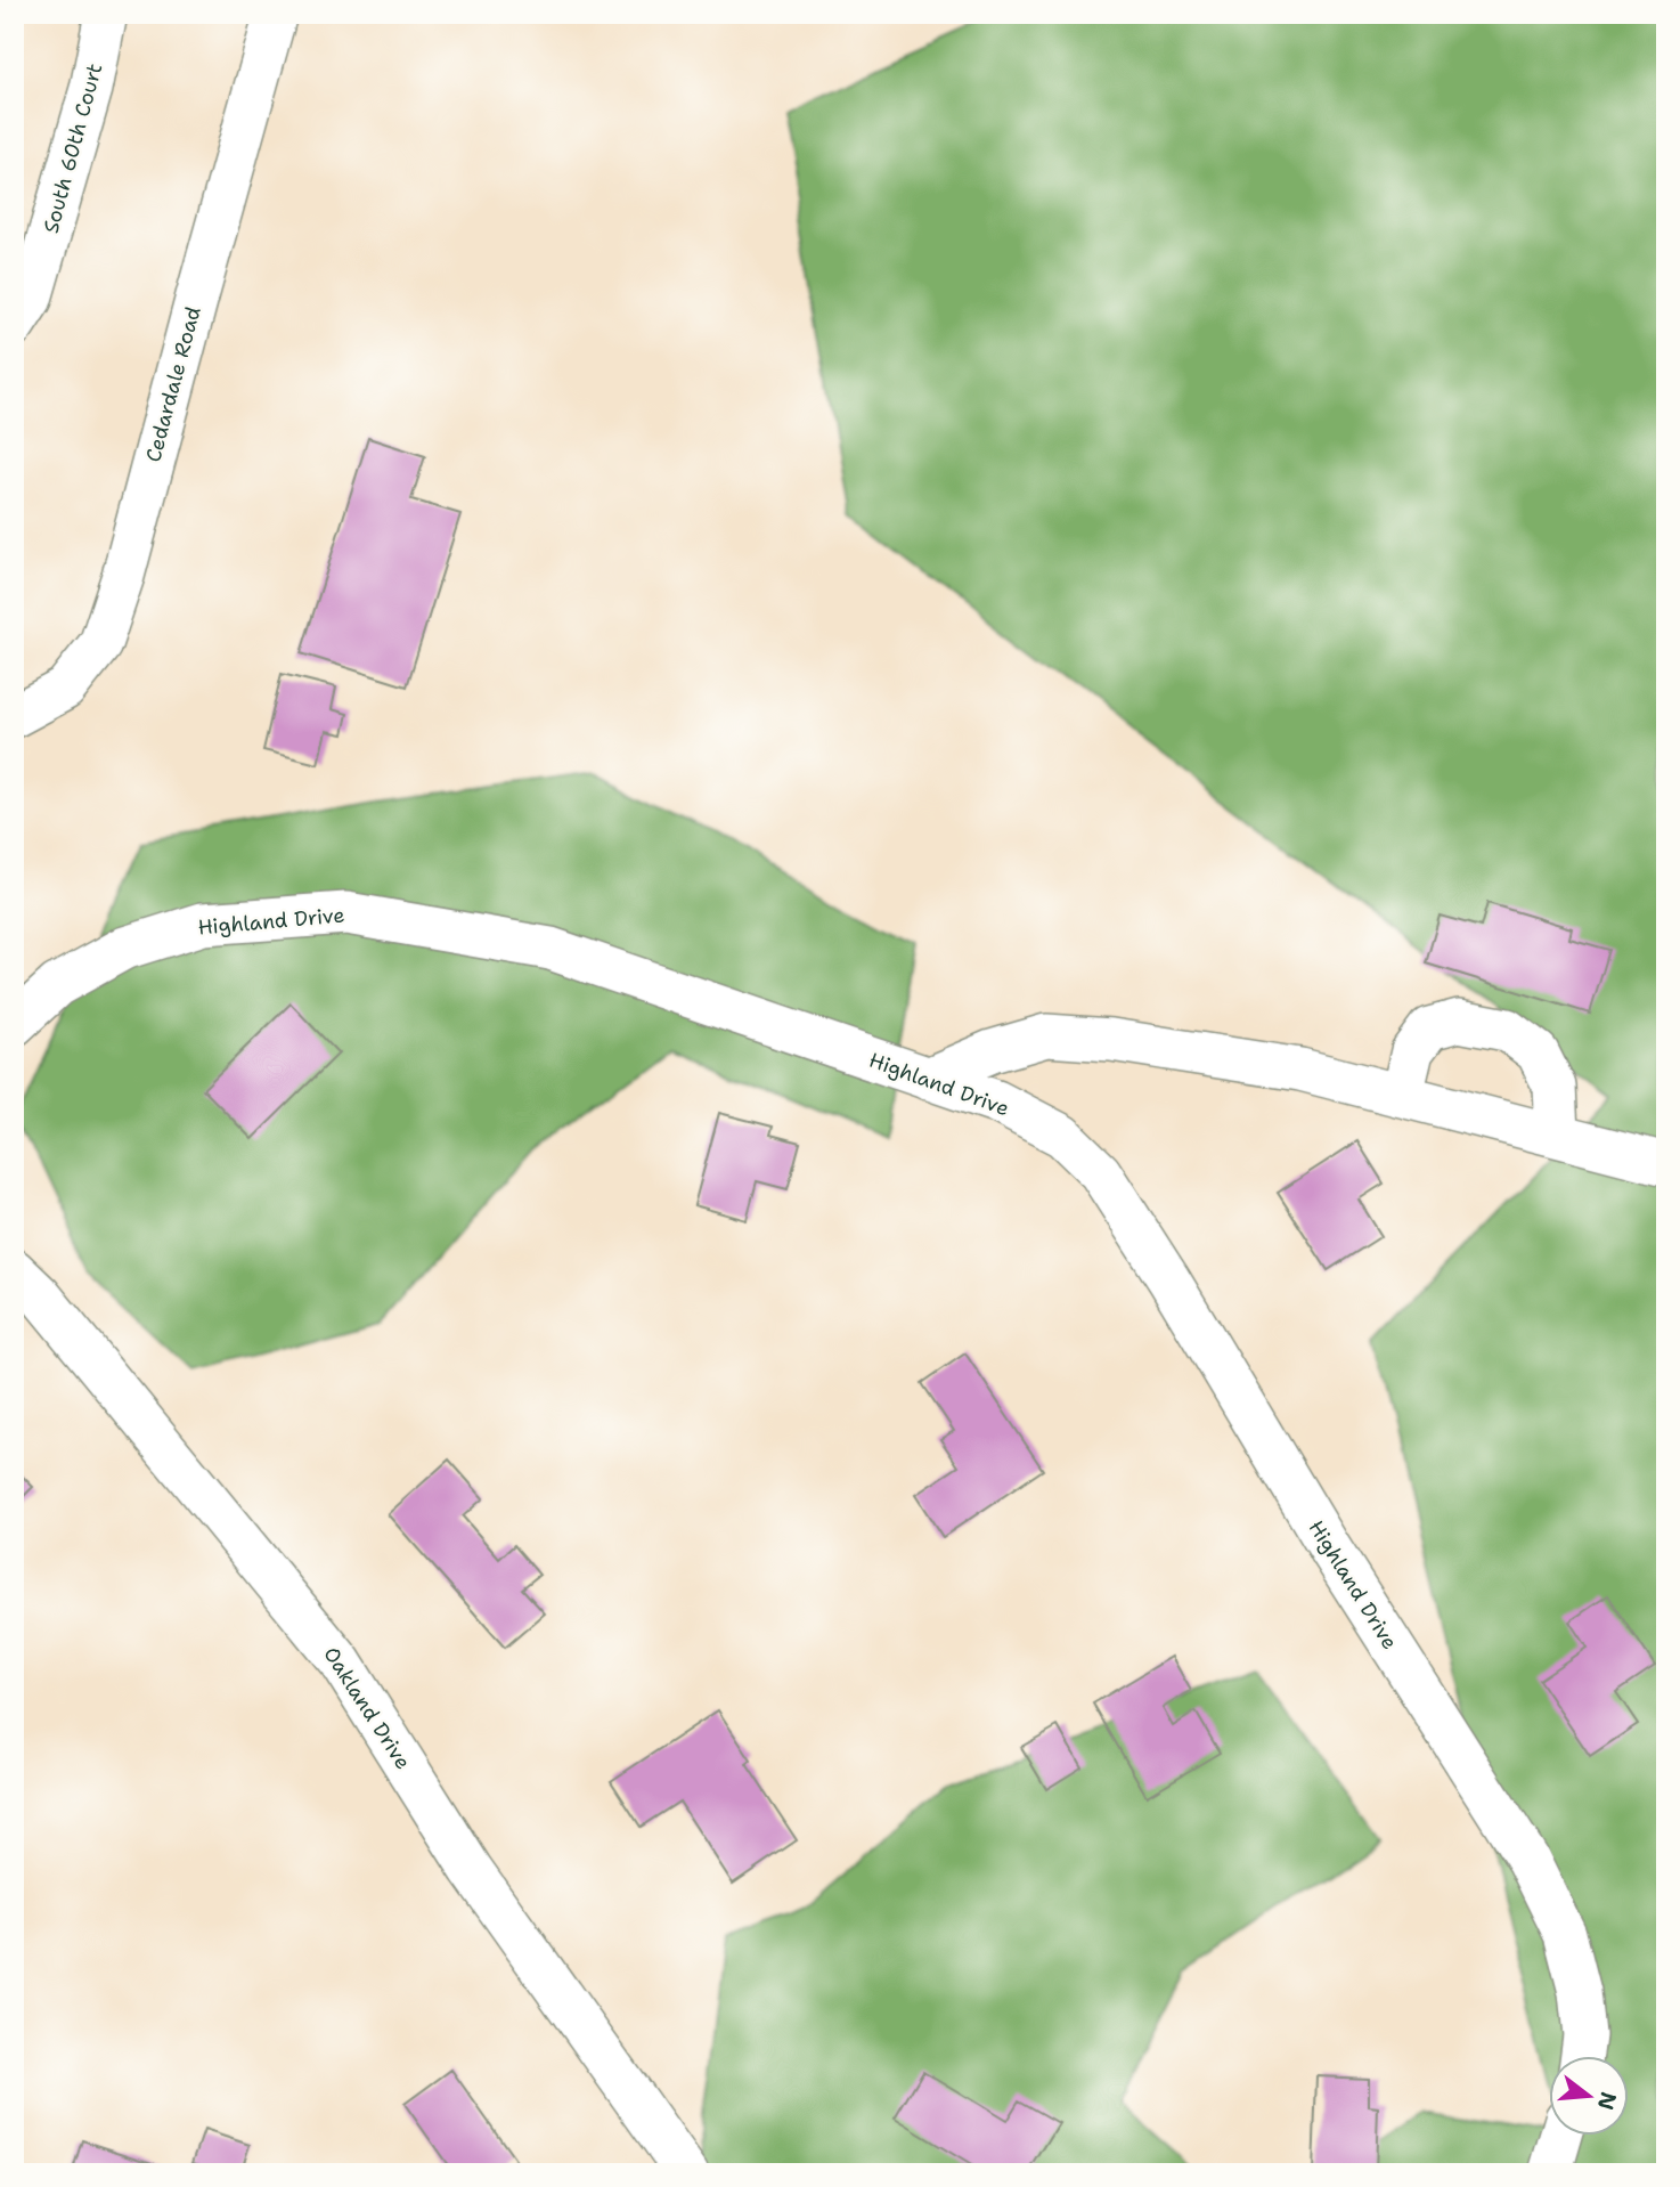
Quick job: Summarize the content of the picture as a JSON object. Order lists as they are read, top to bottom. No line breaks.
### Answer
{"streets":{"street":["South 60th Court","Cedardale Road","Highland Drive","Oakland Drive"]},"north":"right"}
